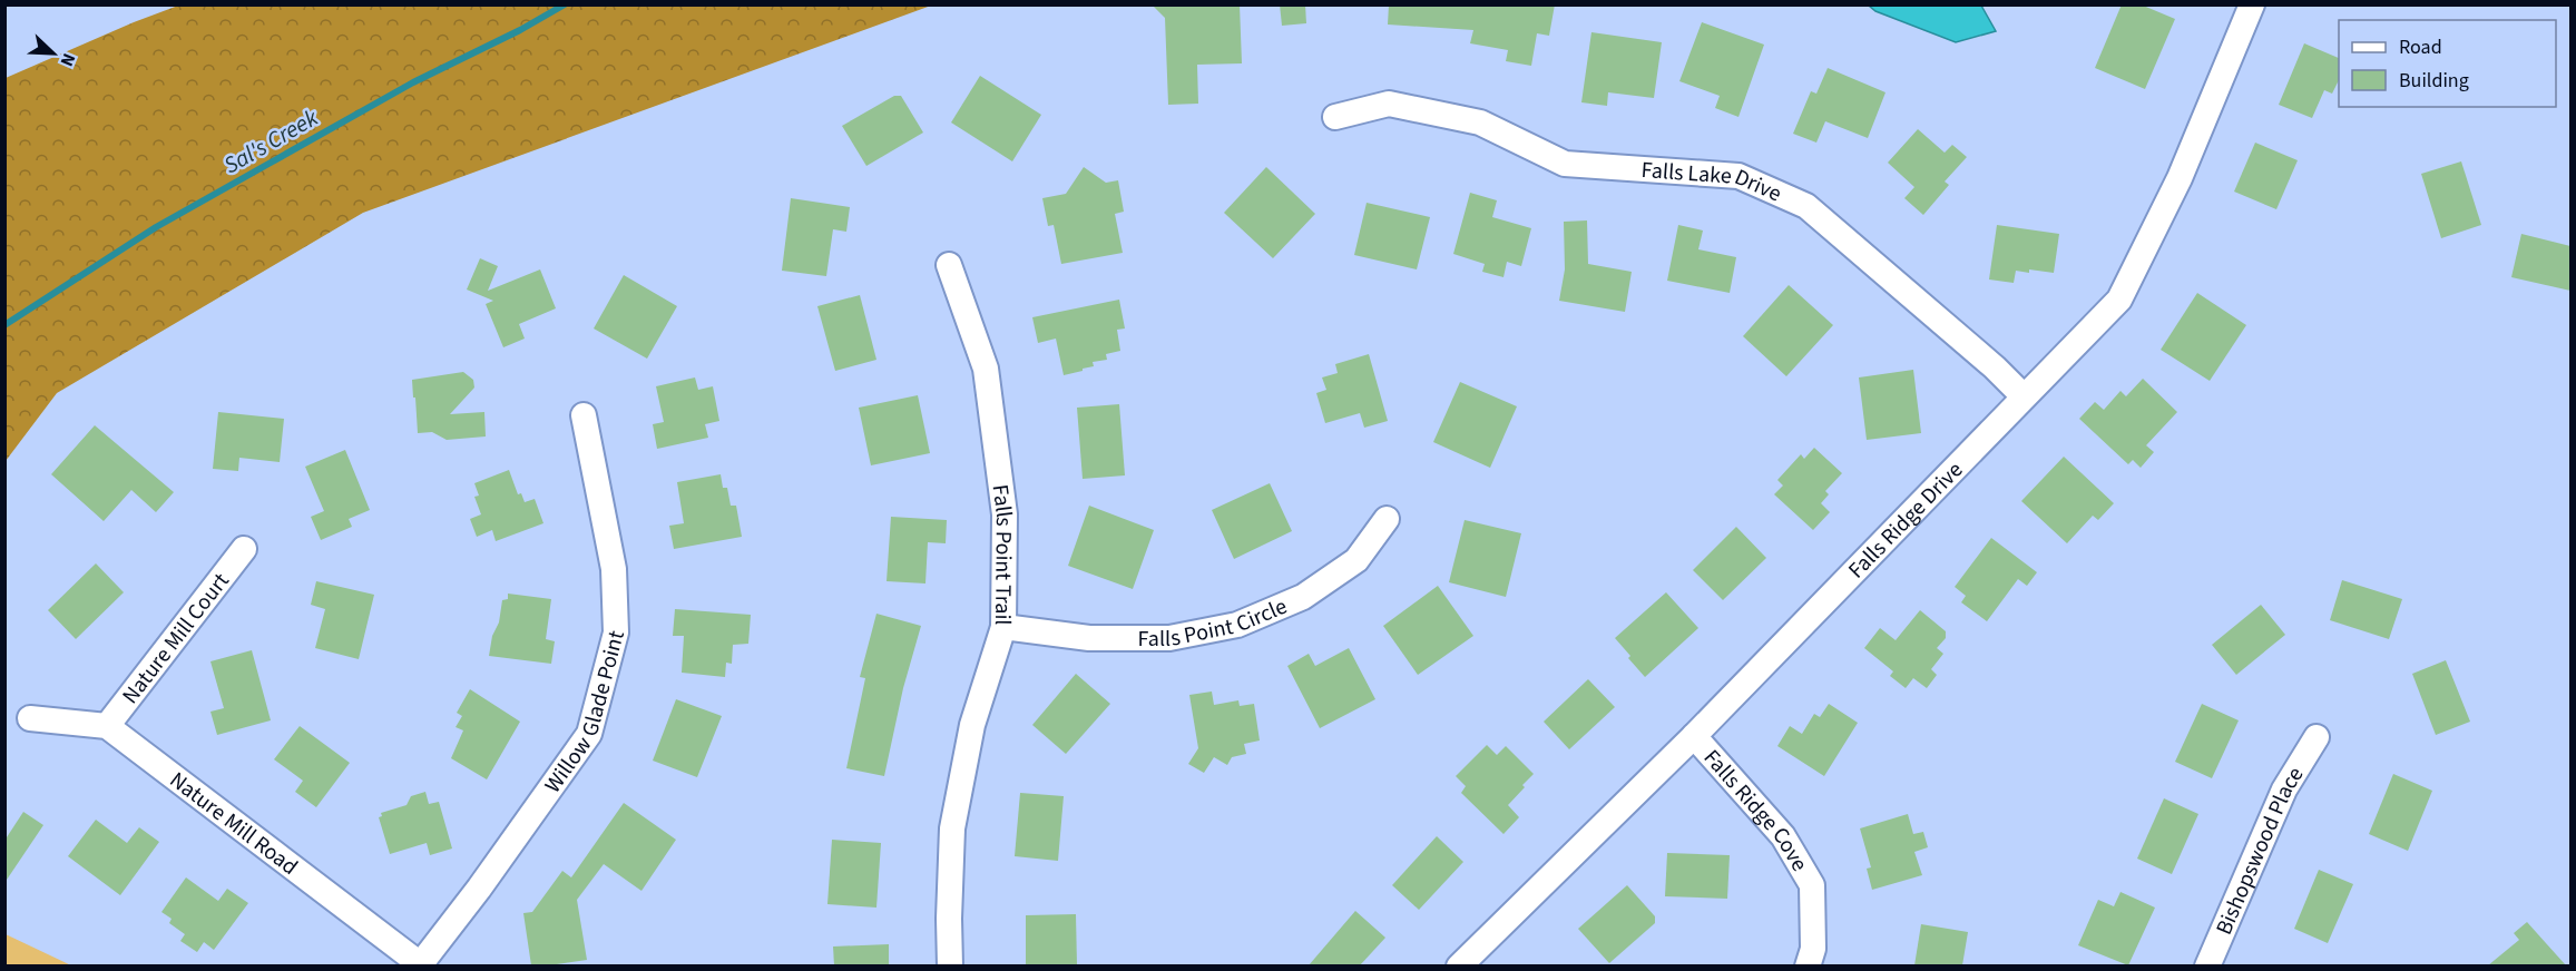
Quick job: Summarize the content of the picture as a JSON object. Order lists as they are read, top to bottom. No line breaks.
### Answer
{"streets":{"street":["Falls Lake Drive","Falls Ridge Drive","Falls Point Trail","Falls Point Circle","Nature Mill Court","Willow Glade Point","Falls Ridge Cove","Nature Mill Road","Bishopswood Place"]},"crossings":[["Falls Lake Drive","Falls Ridge Drive"],["Falls Ridge Drive","Falls Ridge Cove"],["Falls Point Trail","Falls Point Circle"],["Nature Mill Court","Nature Mill Road"],["Willow Glade Point","Nature Mill Road"]],"water":["Sal's Creek"],"legend":["Road","Building"],"north":"bottom right"}
